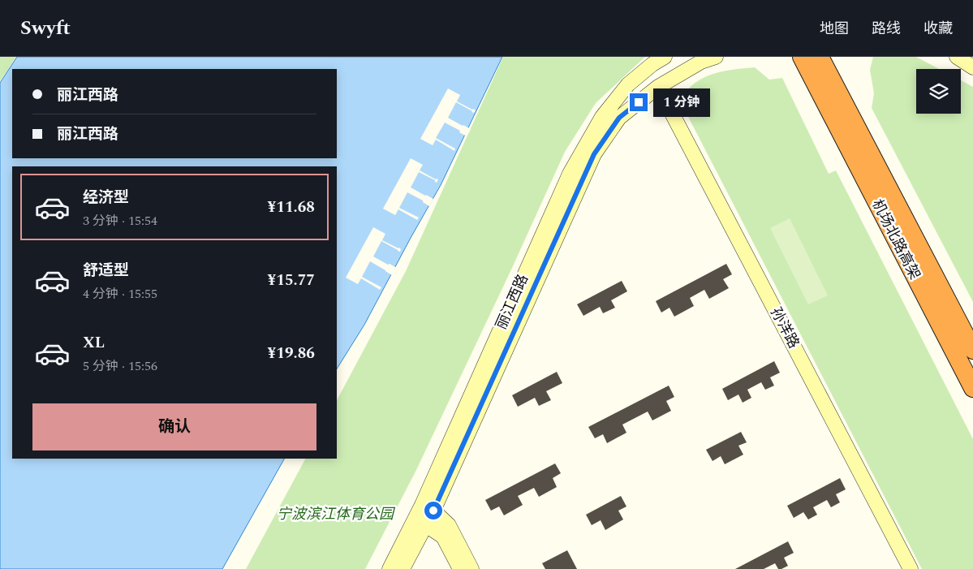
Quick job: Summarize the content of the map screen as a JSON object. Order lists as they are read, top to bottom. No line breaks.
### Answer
{"streets":{"highway":["机场北路高架"],"main road":["丽江西路","孙洋路"]},"crossings":[["丽江西路","孙洋路"]],"parks":["宁波滨江体育公园"],"page":{"header":"Swyft","nav":["地图","路线","收藏"],"banner":["丽江西路","丽江西路"],"bubble":"1 分钟","list":[{"name":"经济型","note":"3 分钟 · 15:54","value":"¥11.68"},{"name":"舒适型","note":"4 分钟 · 15:55","value":"¥15.77"},{"name":"XL","note":"5 分钟 · 15:56","value":"¥19.86"}],"buttons":"确认"}}
